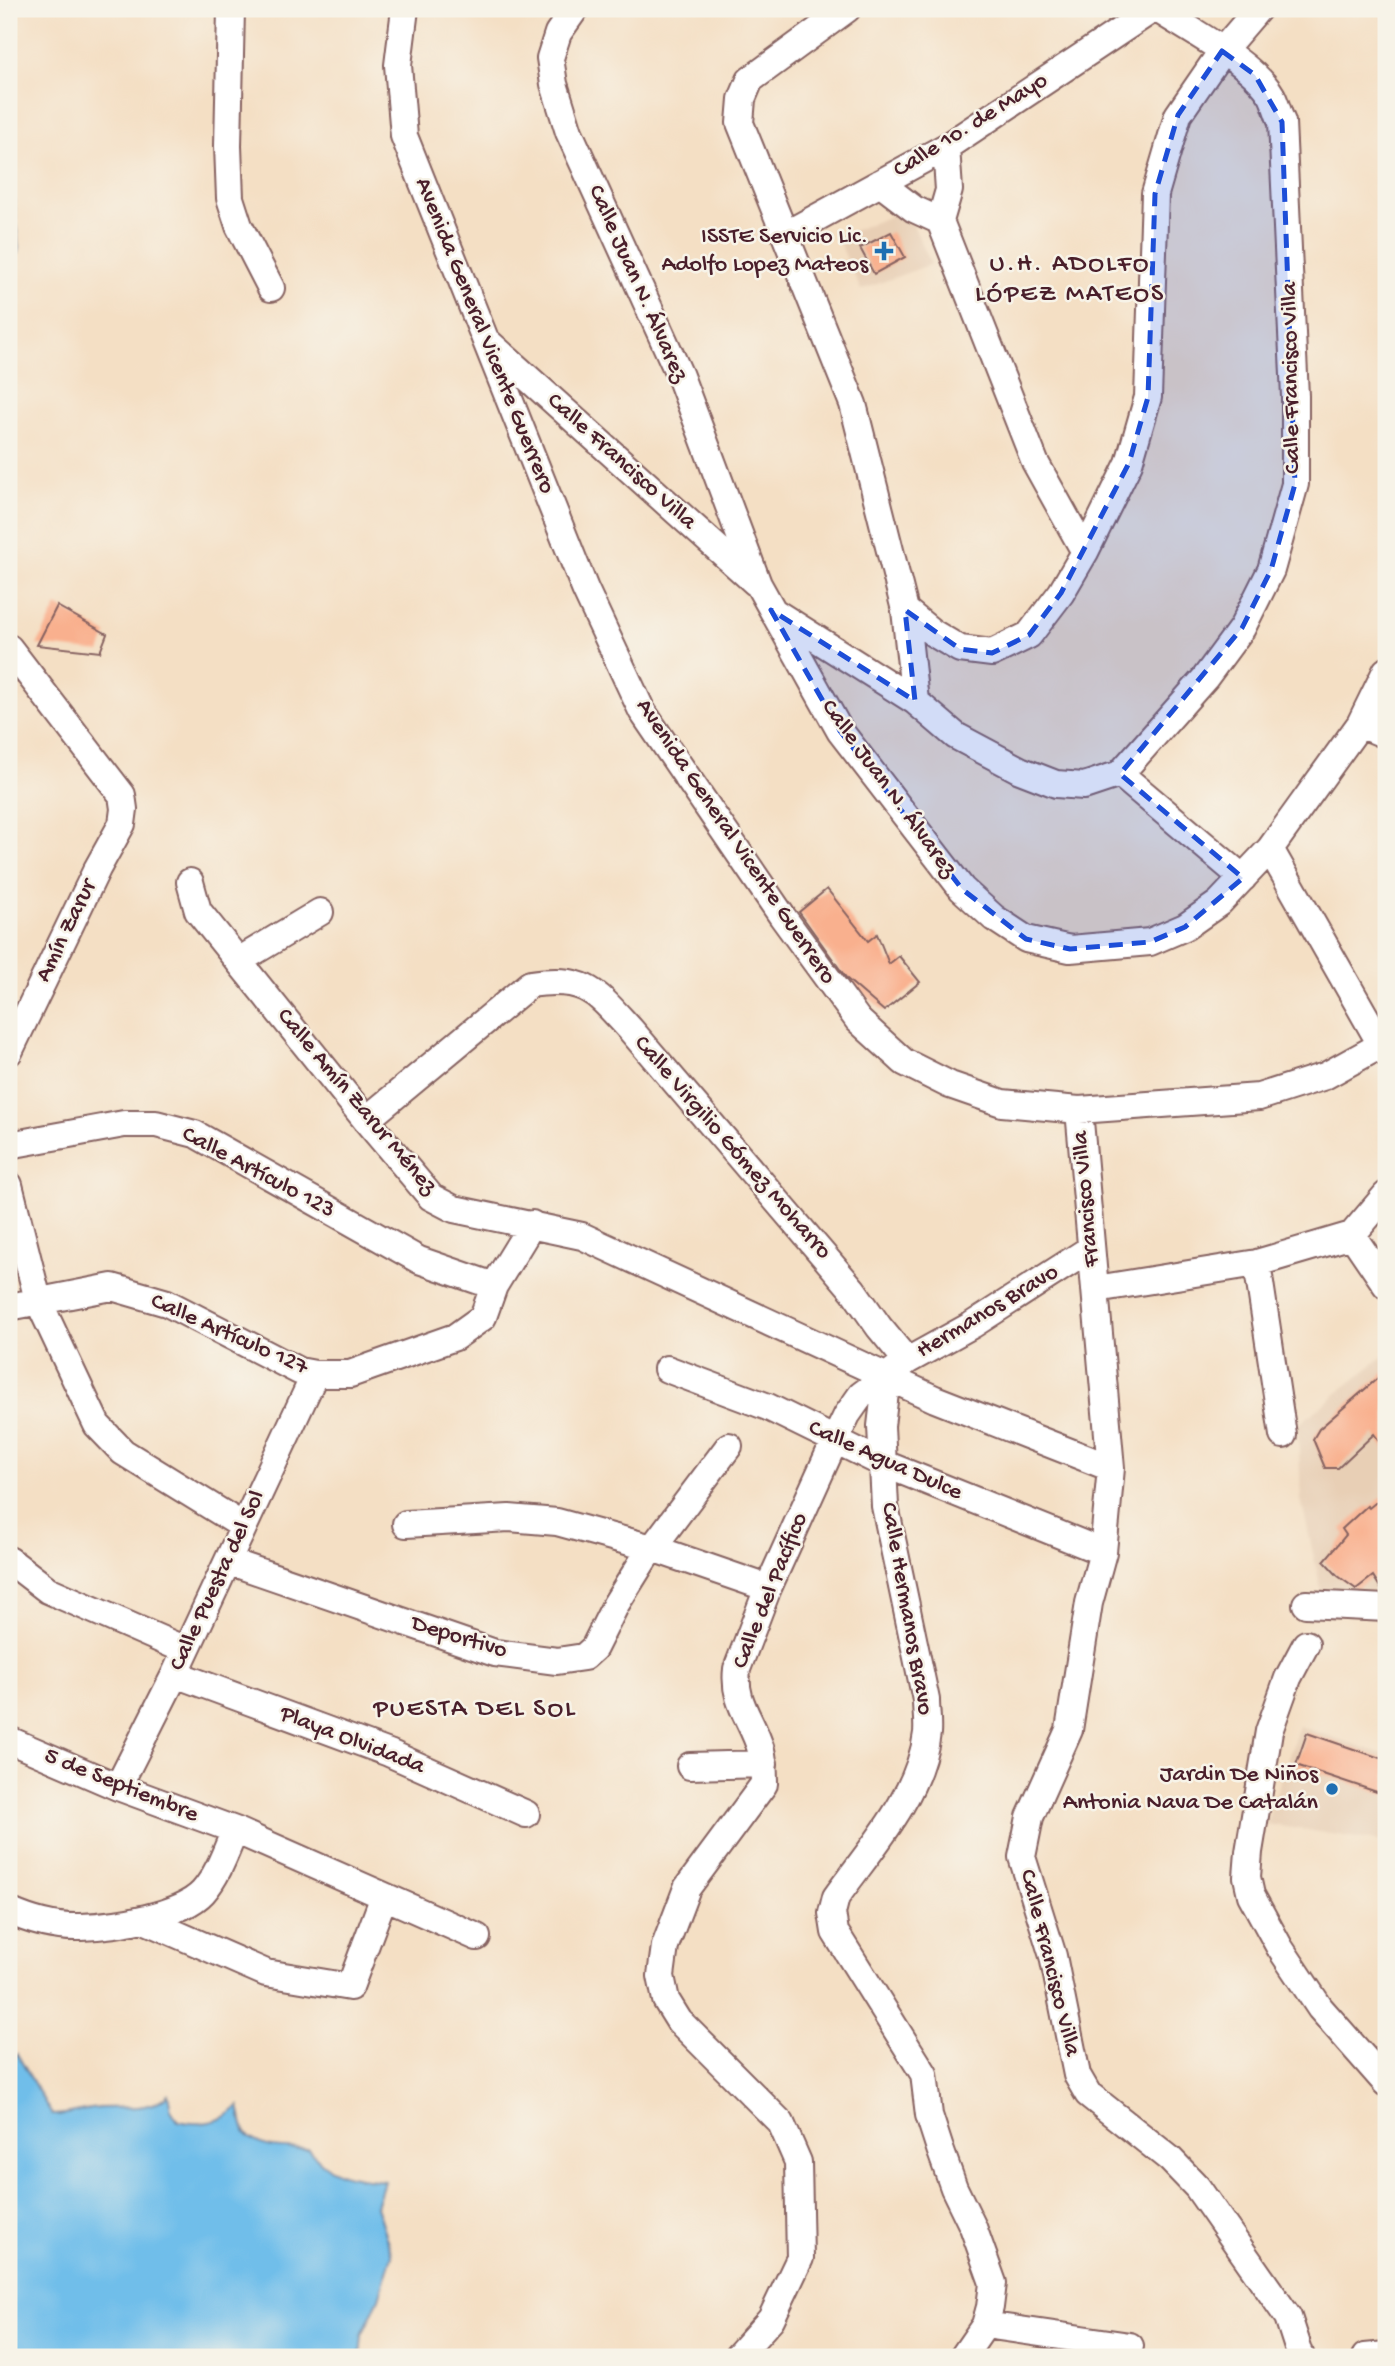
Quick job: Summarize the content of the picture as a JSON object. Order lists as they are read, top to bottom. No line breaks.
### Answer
{"streets":{"street":["Calle 1o. de Mayo","Calle Juan N. Álvarez","Avenida General Vicente Guerrero","Calle Francisco Villa","Amín Zarur","Calle Amín Zarur Ménez","Calle Virgilio Gómez Moharro","Calle Artículo 123","Francisco Villa","Hermanos Bravo","Calle Artículo 127","Calle Agua Dulce","Calle Puesta del Sol","Calle del Pacífico","Calle Hermanos Bravo","Deportivo","Playa Olvidada","5 de Septiembre"]},"crossings":[["Calle 1o. de Mayo","Calle Francisco Villa"],["Calle Juan N. Álvarez","Calle Francisco Villa"],["Avenida General Vicente Guerrero","Calle Francisco Villa"],["Avenida General Vicente Guerrero","Francisco Villa"],["Calle Francisco Villa","Calle Amín Zarur Ménez"],["Calle Francisco Villa","Francisco Villa"],["Calle Francisco Villa","Calle Agua Dulce"],["Calle Amín Zarur Ménez","Calle Virgilio Gómez Moharro"],["Calle Amín Zarur Ménez","Hermanos Bravo"],["Calle Amín Zarur Ménez","Calle del Pacífico"],["Calle Amín Zarur Ménez","Calle Hermanos Bravo"],["Calle Virgilio Gómez Moharro","Hermanos Bravo"],["Calle Virgilio Gómez Moharro","Calle del Pacífico"],["Calle Virgilio Gómez Moharro","Calle Hermanos Bravo"],["Calle Artículo 123","Calle Artículo 127"],["Francisco Villa","Hermanos Bravo"],["Hermanos Bravo","Calle del Pacífico"],["Hermanos Bravo","Calle Hermanos Bravo"],["Calle Artículo 127","Calle Puesta del Sol"],["Calle Agua Dulce","Calle del Pacífico"],["Calle Agua Dulce","Calle Hermanos Bravo"],["Calle Puesta del Sol","Deportivo"],["Calle Puesta del Sol","Playa Olvidada"],["Calle Puesta del Sol","5 de Septiembre"],["Calle del Pacífico","Calle Hermanos Bravo"]],"districts":["U.H. ADOLFO LÓPEZ MATEOS","PUESTA DEL SOL"],"places":{"health":["ISSTE Servicio Lic. Adolfo Lopez Mateos"],"other":["Jardin De Niños Antonia Nava De Catalán"]}}
